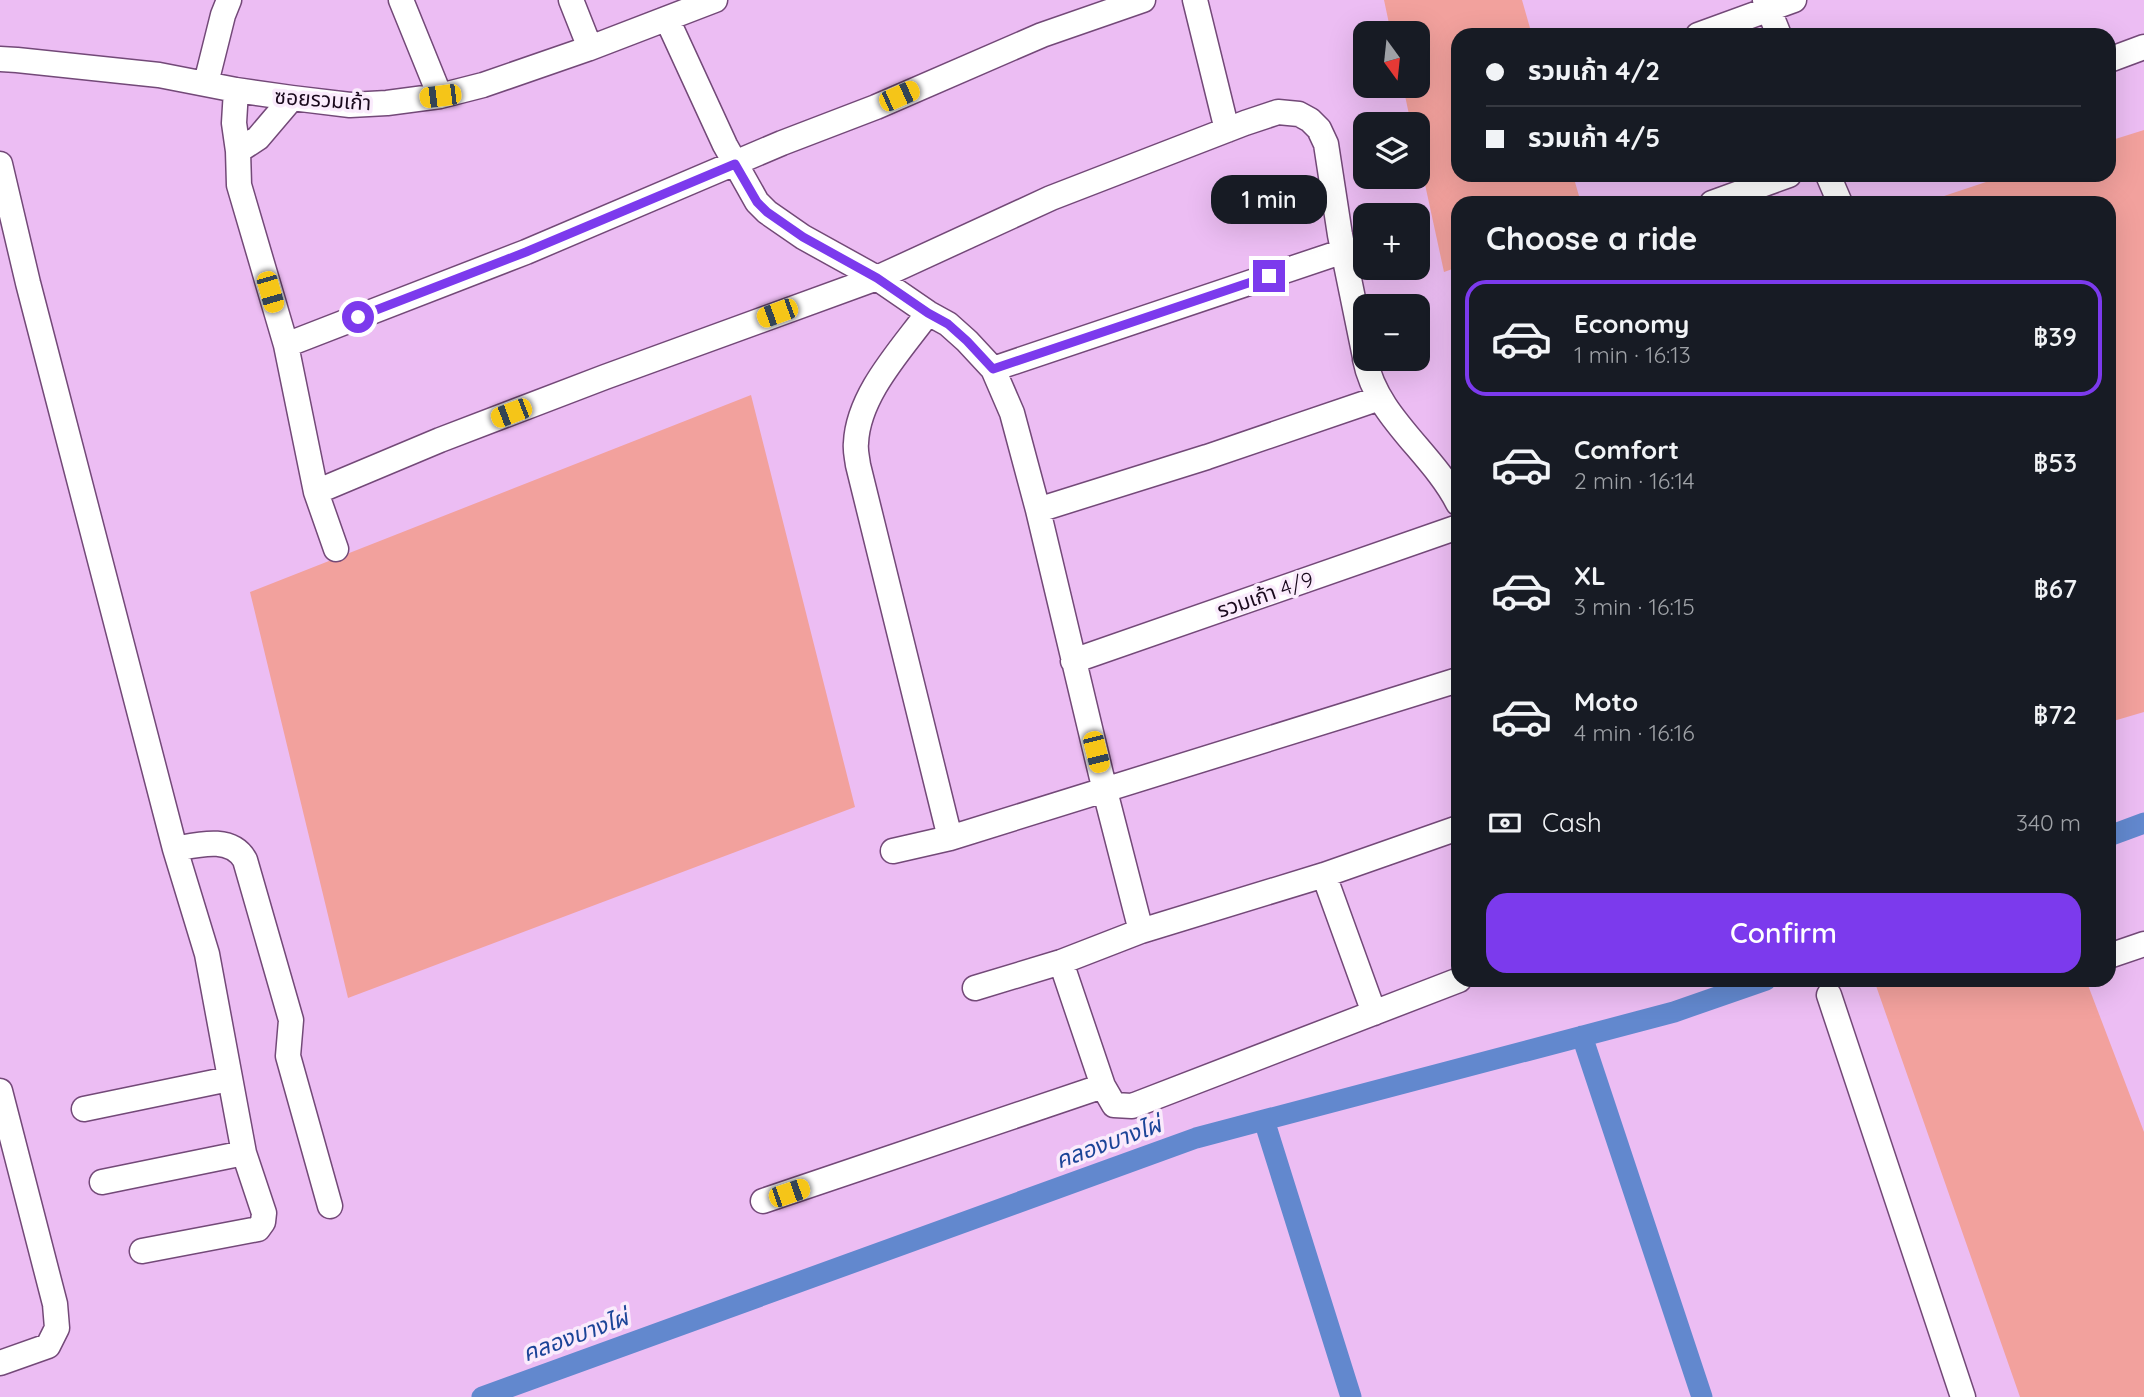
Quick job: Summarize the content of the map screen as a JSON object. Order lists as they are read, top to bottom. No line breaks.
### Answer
{"streets":{"street":["ซอยรวมเก้า","รวมเก้า 4/9"]},"water":["คลองบางไผ่"],"north":"bottom","page":{"map_buttons":["+","−"],"banner":["รวมเก้า 4/2","รวมเก้า 4/5"],"bubble":"1 min","heading":"Choose a ride","list":[{"name":"Economy","note":"1 min · 16:13","value":"฿39"},{"name":"Comfort","note":"2 min · 16:14","value":"฿53"},{"name":"XL","note":"3 min · 16:15","value":"฿67"},{"name":"Moto","note":"4 min · 16:16","value":"฿72"}],"pay":["Cash","340 m"],"buttons":"Confirm"}}
